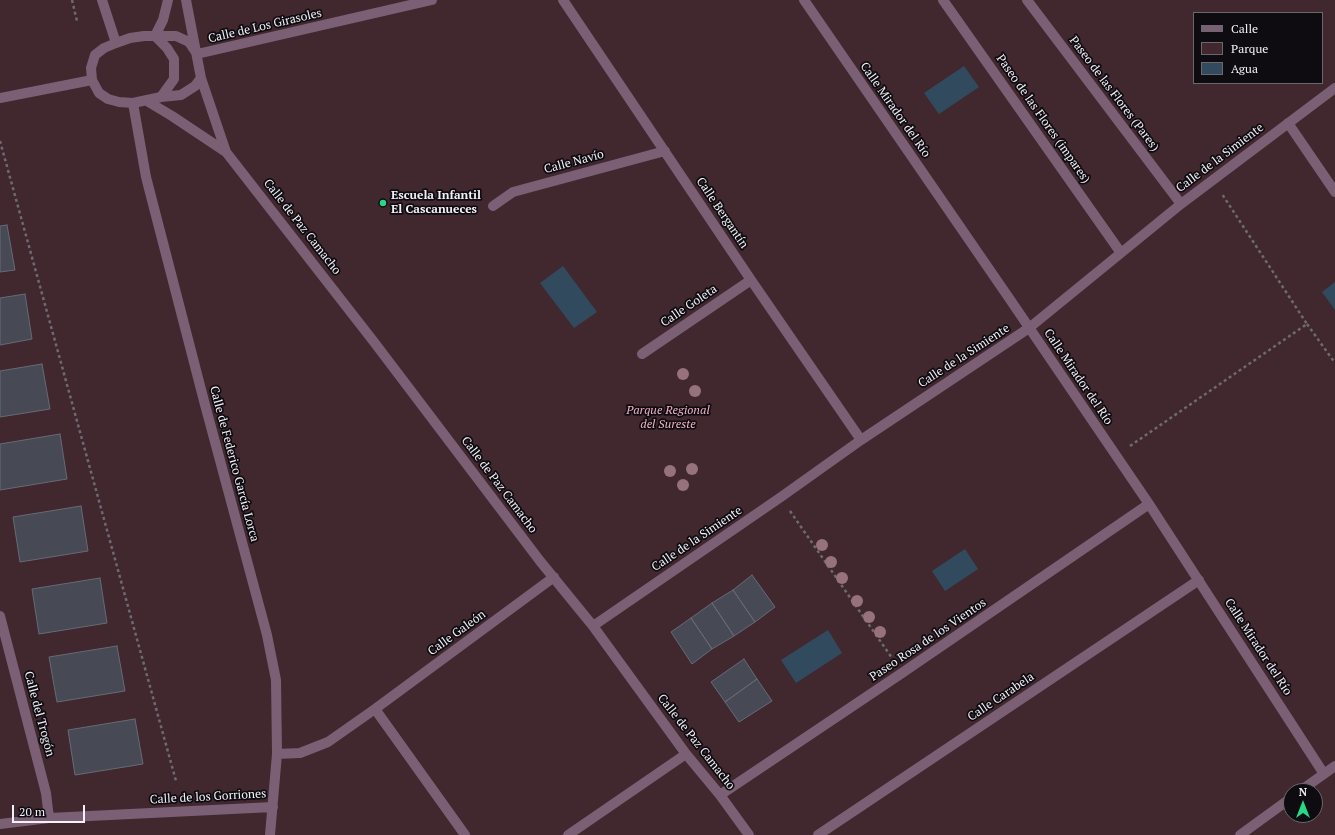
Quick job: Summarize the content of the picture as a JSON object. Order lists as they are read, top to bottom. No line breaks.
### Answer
{"streets":{"street":["Calle de Los Girasoles","Paseo de las Flores (Pares)","Calle Mirador del Río","Paseo de las Flores (impares)","Calle de la Simiente","Calle Navío","Calle Bergantín","Calle de Paz Camacho","Calle Goleta","Calle de Federico García Lorca","Calle Galeón","Paseo Rosa de los Vientos","Calle Carabela","Calle del Trogón","Calle de los Gorriones"]},"crossings":[["Calle de Los Girasoles","Calle de Paz Camacho"],["Paseo de las Flores (Pares)","Calle de la Simiente"],["Calle Mirador del Río","Calle de la Simiente"],["Calle Mirador del Río","Paseo Rosa de los Vientos"],["Calle Mirador del Río","Calle Carabela"],["Paseo de las Flores (impares)","Calle de la Simiente"],["Calle de la Simiente","Calle Bergantín"],["Calle de la Simiente","Calle de Paz Camacho"],["Calle Navío","Calle Bergantín"],["Calle Bergantín","Calle Goleta"],["Calle de Paz Camacho","Calle de Federico García Lorca"],["Calle de Paz Camacho","Calle Galeón"],["Calle de Paz Camacho","Paseo Rosa de los Vientos"],["Calle de Federico García Lorca","Calle Galeón"],["Calle de Federico García Lorca","Calle de los Gorriones"],["Calle del Trogón","Calle de los Gorriones"]],"parks":["Parque Regional del Sureste"],"places":["Escuela Infantil El Cascanueces"],"legend":["Calle","Parque","Agua"],"scale_bar":"20 m","north":"top"}
